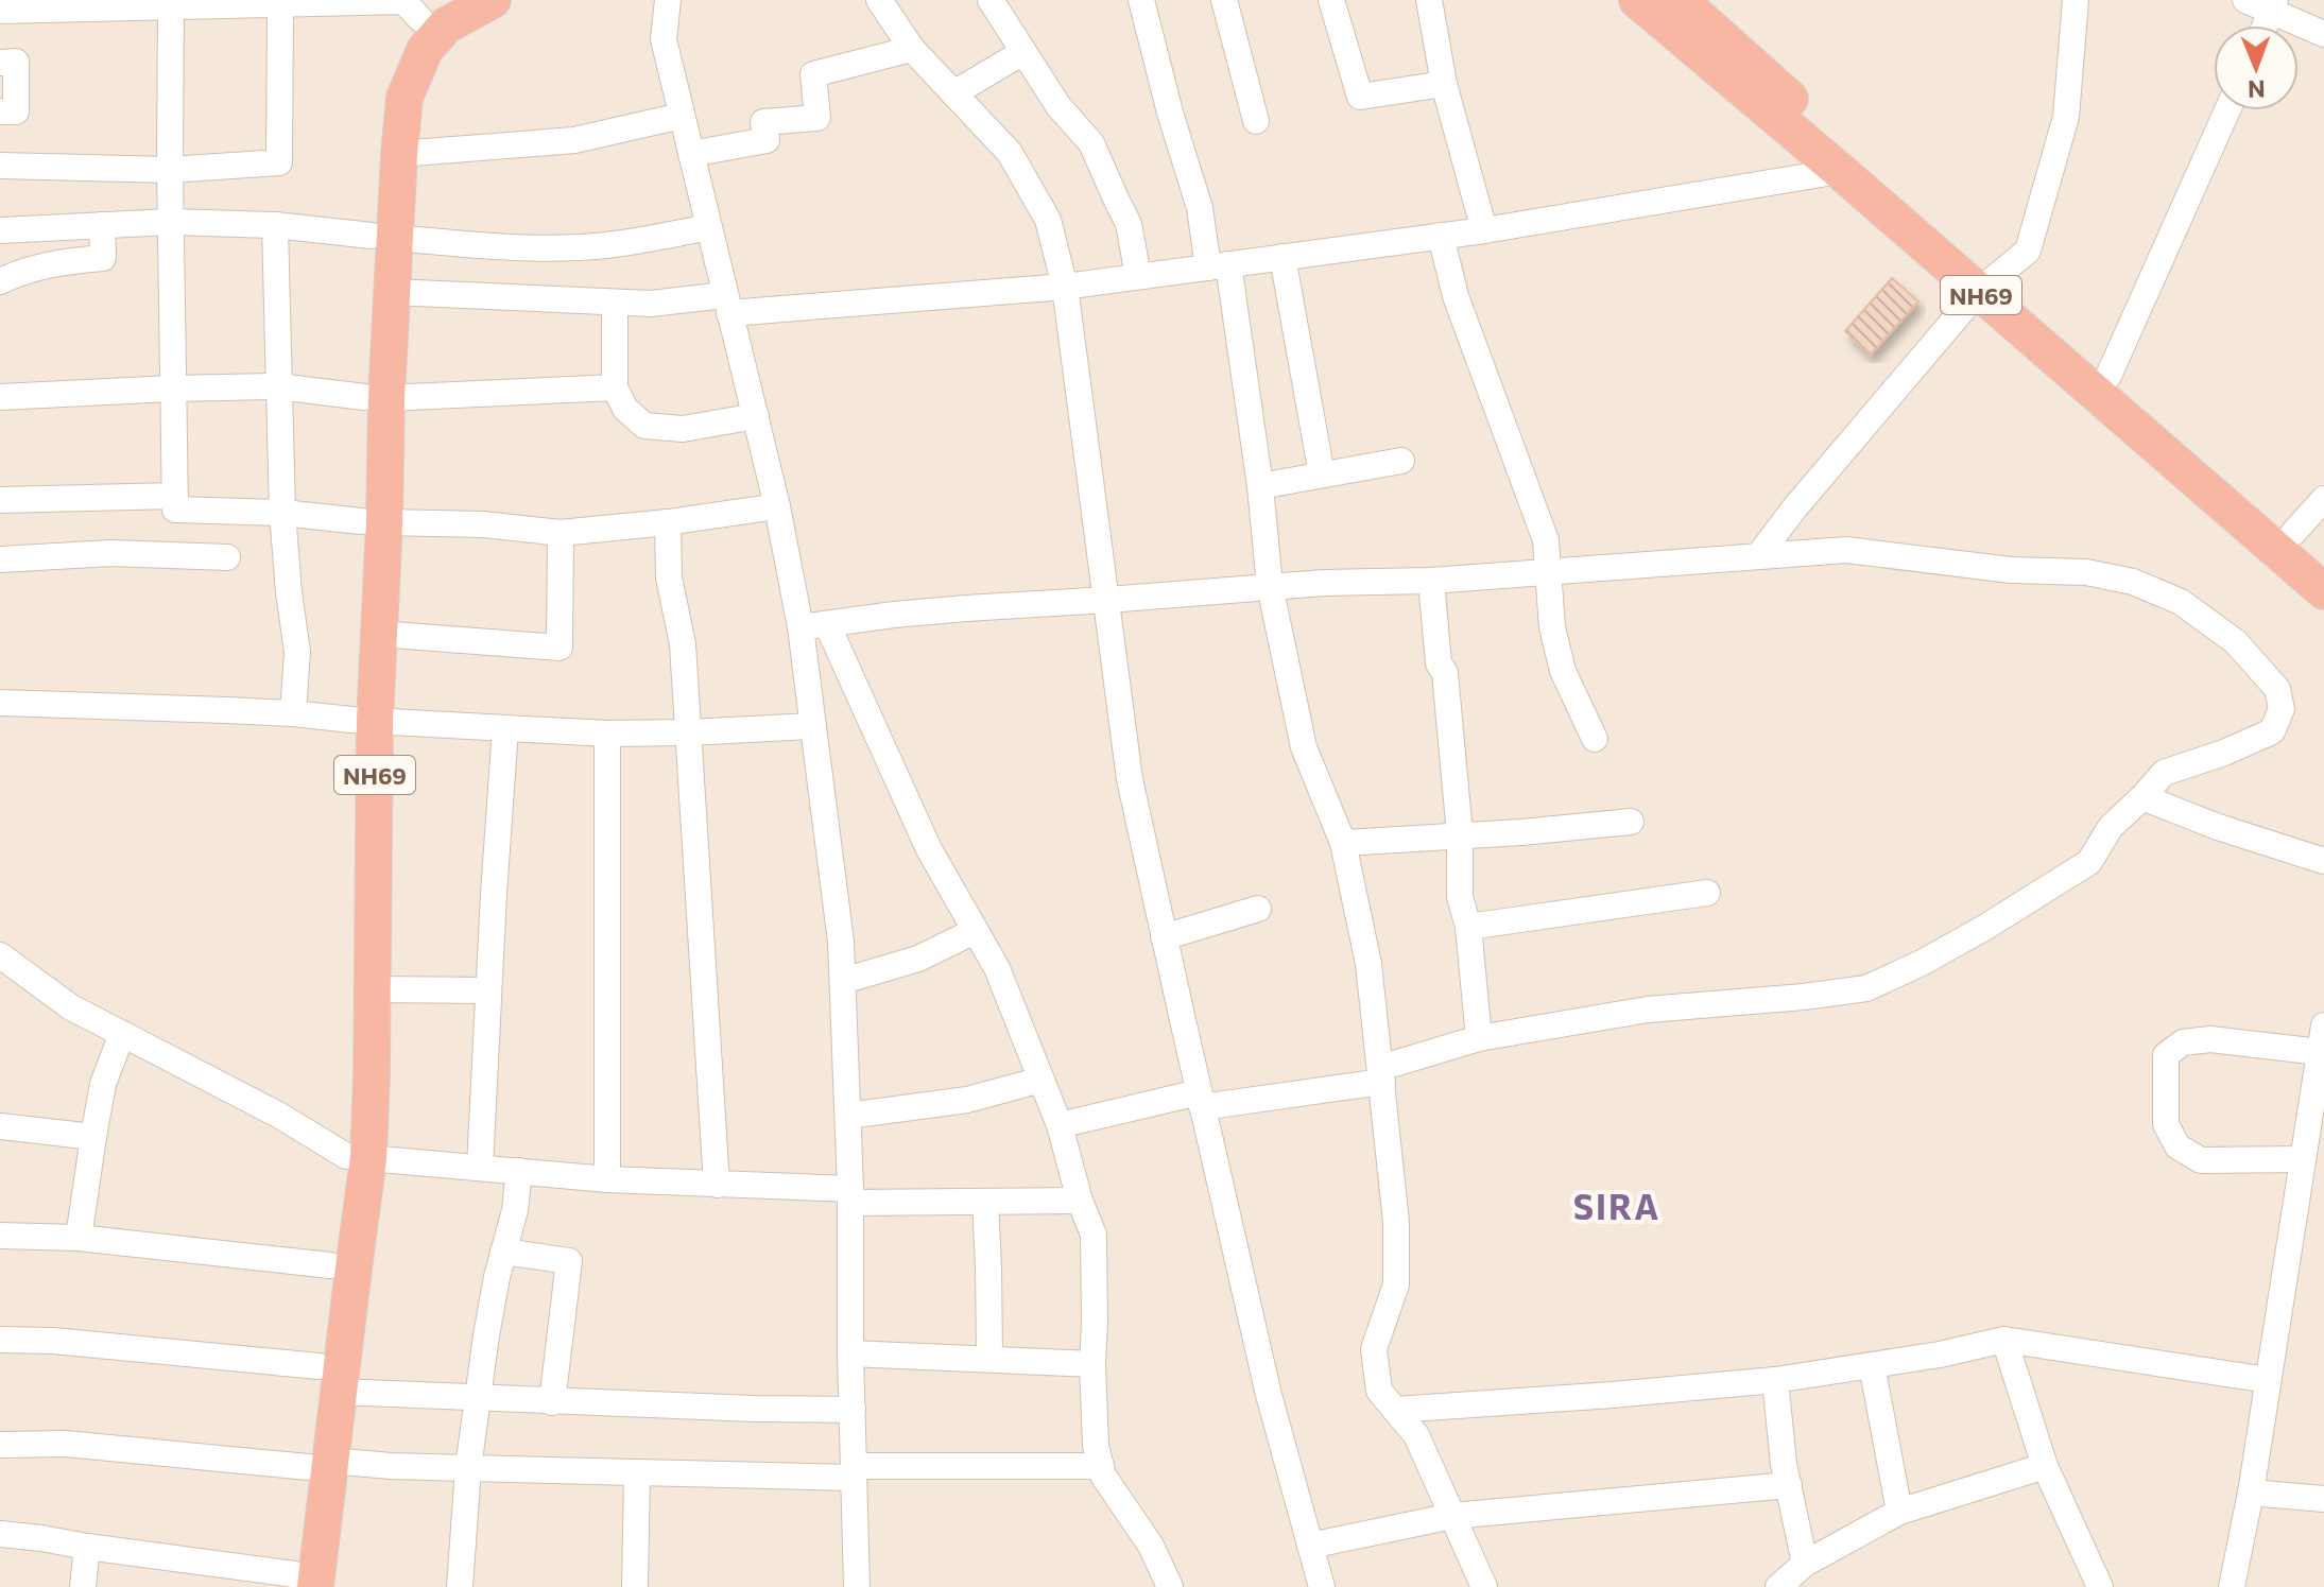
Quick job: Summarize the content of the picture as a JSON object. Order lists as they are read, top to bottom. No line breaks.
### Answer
{"streets":{"highway":["NH69"]},"districts":["SIRA"],"north":"bottom"}
